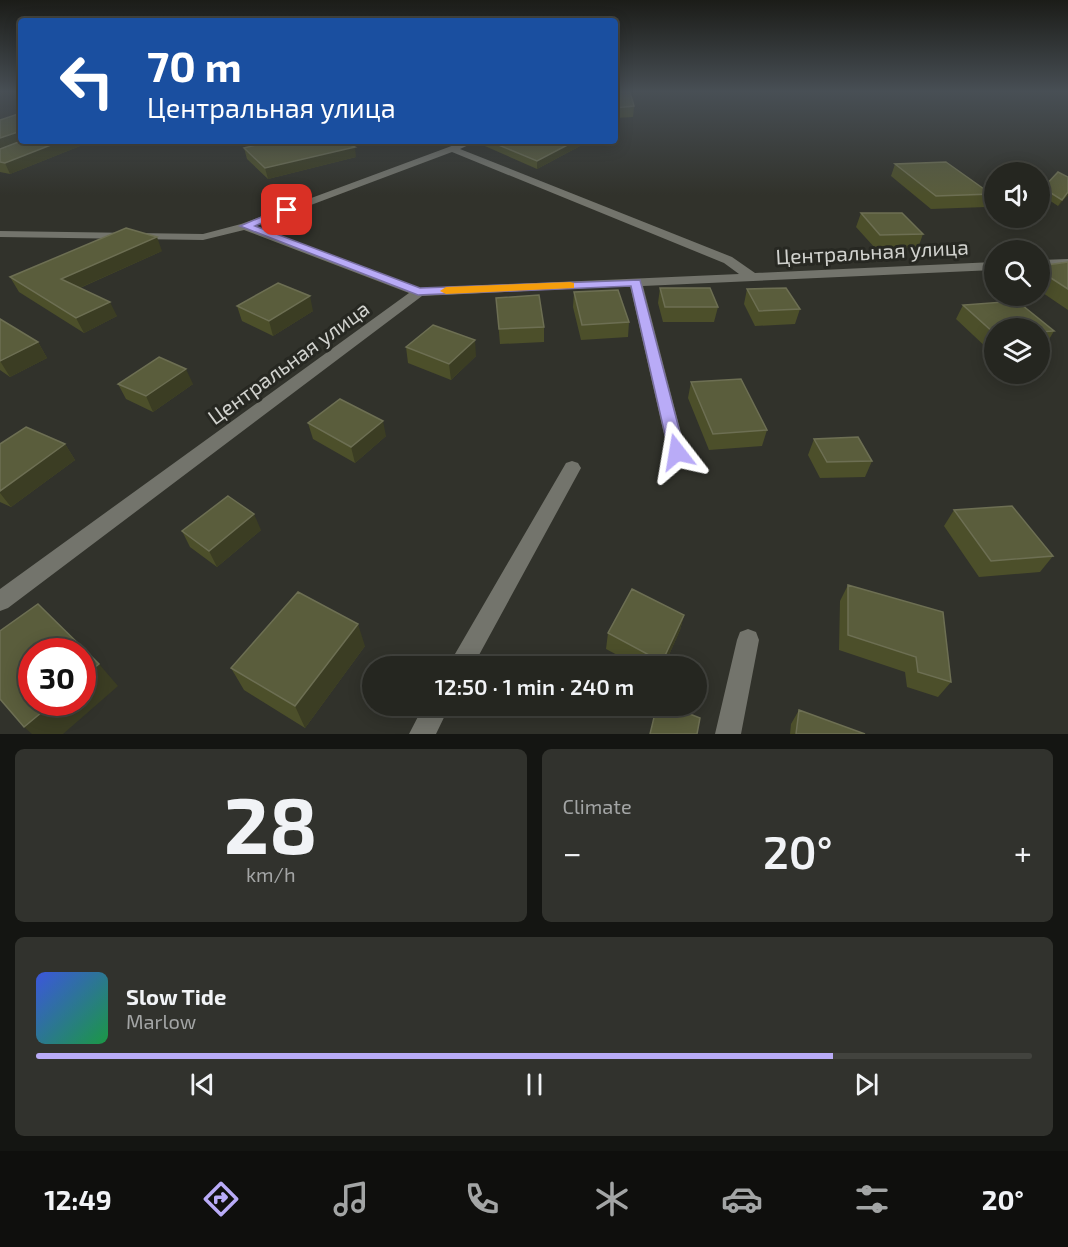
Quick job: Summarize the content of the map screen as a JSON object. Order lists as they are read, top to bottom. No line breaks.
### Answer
{"streets":{"street":["Центральная улица"]},"page":{"turn":["70 m","Центральная улица"],"limit":"30","trip":"12:50 · 1 min · 240 m","tile":[["28","km/h"],"Climate"],"heat":["−","20°","+"],"song":["Slow Tide","Marlow"],"tabs":["12:49","20°"]}}
